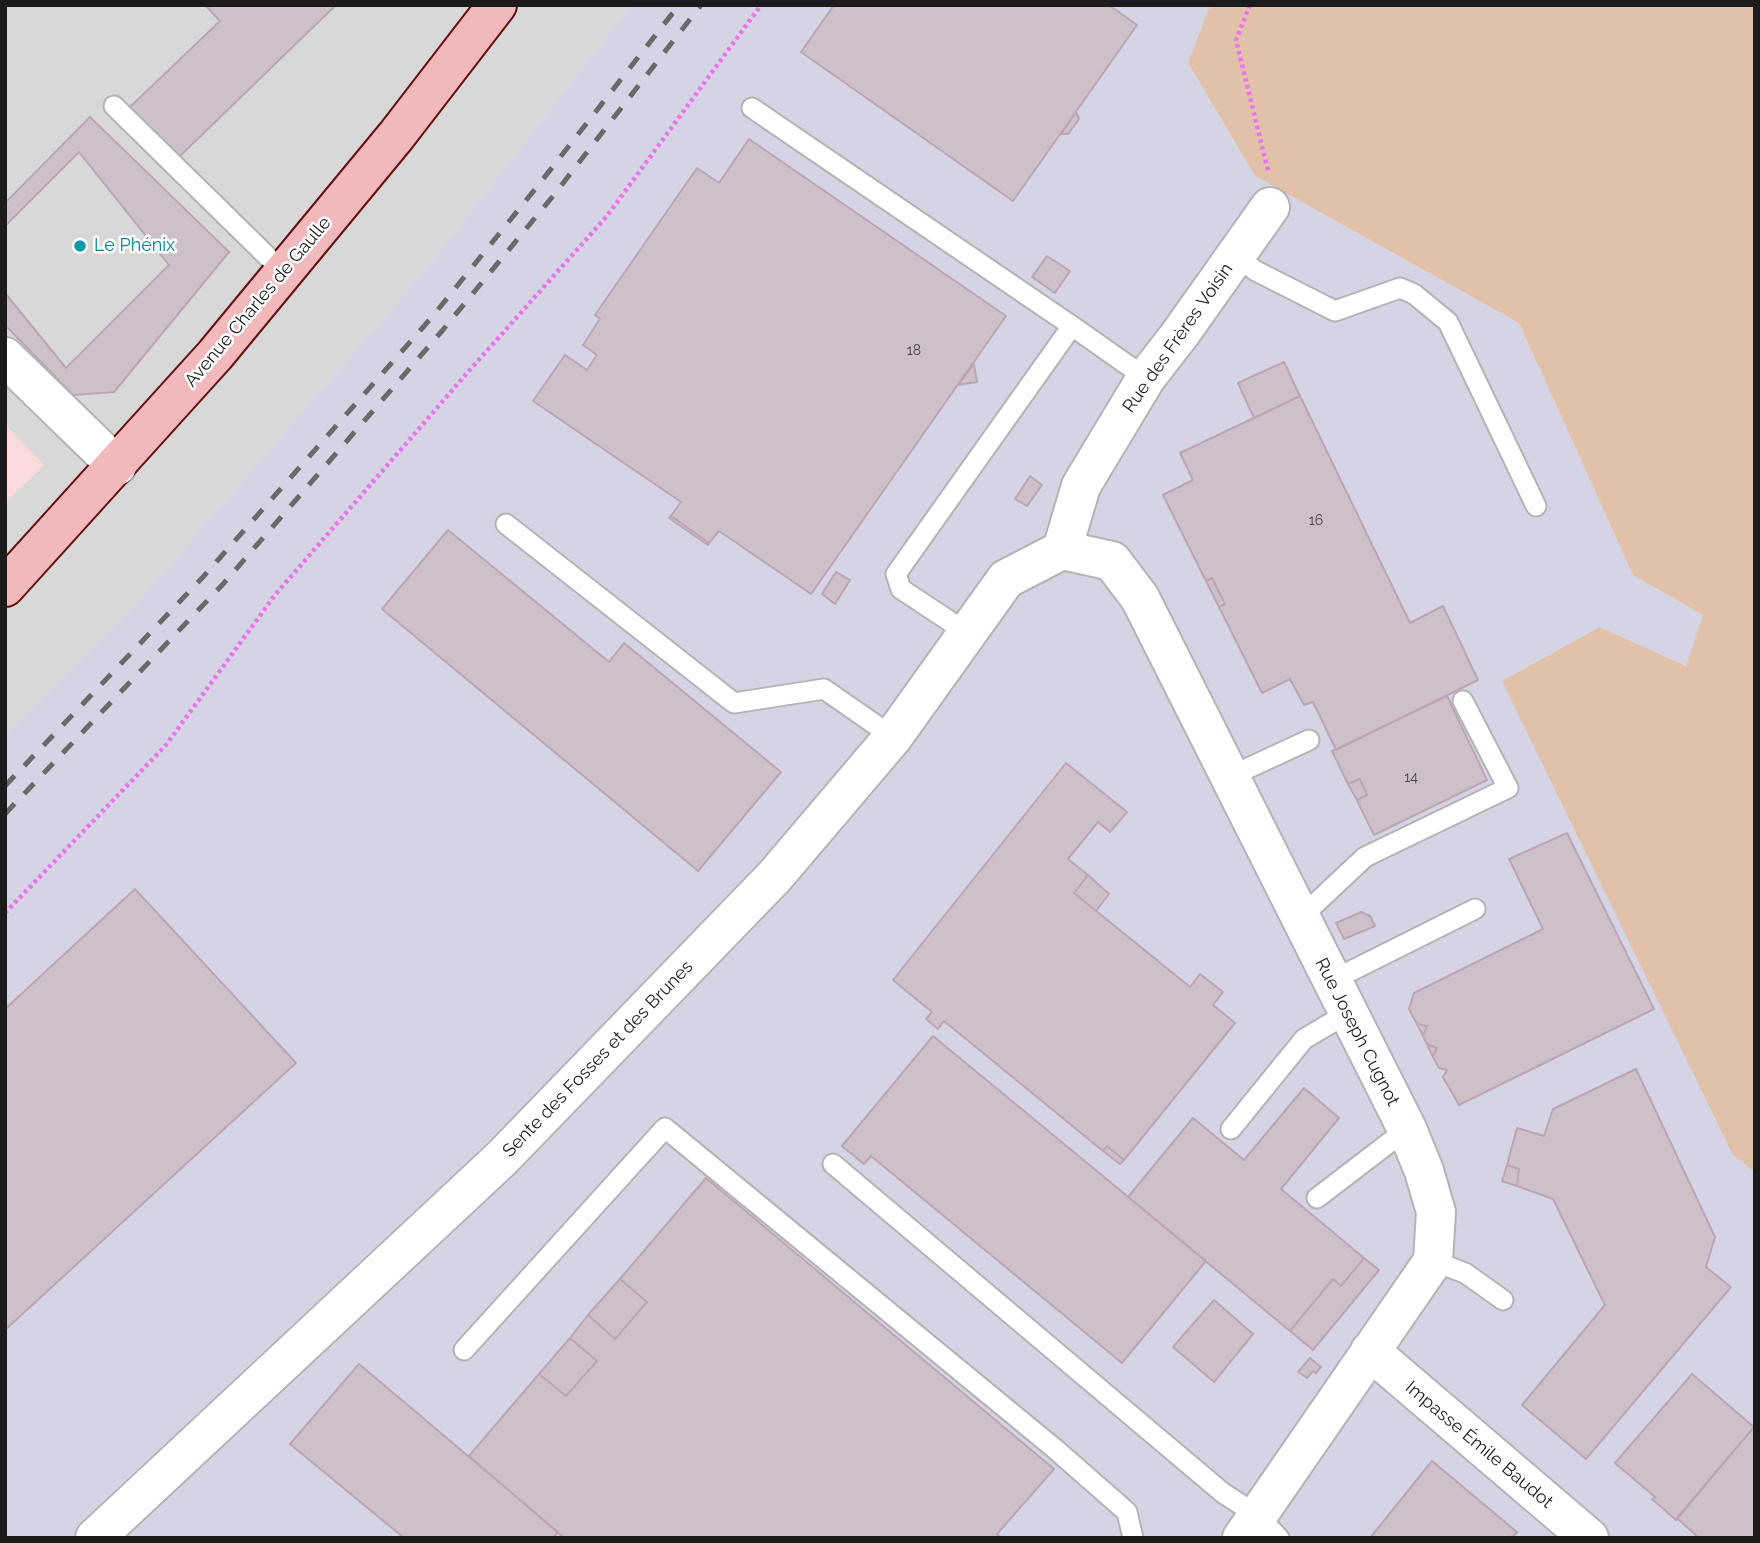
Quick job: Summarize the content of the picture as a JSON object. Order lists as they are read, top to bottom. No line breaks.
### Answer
{"streets":{"main road":["Avenue Charles de Gaulle"],"street":["Rue des Frères Voisin","Rue Joseph Cugnot","Sente des Fosses et des Brunes","Impasse Émile Baudot"]},"crossings":[["Rue des Frères Voisin","Rue Joseph Cugnot"],["Rue des Frères Voisin","Sente des Fosses et des Brunes"],["Rue Joseph Cugnot","Sente des Fosses et des Brunes"]],"places":["Le Phénix"],"house_numbers":["18","16","14"]}
